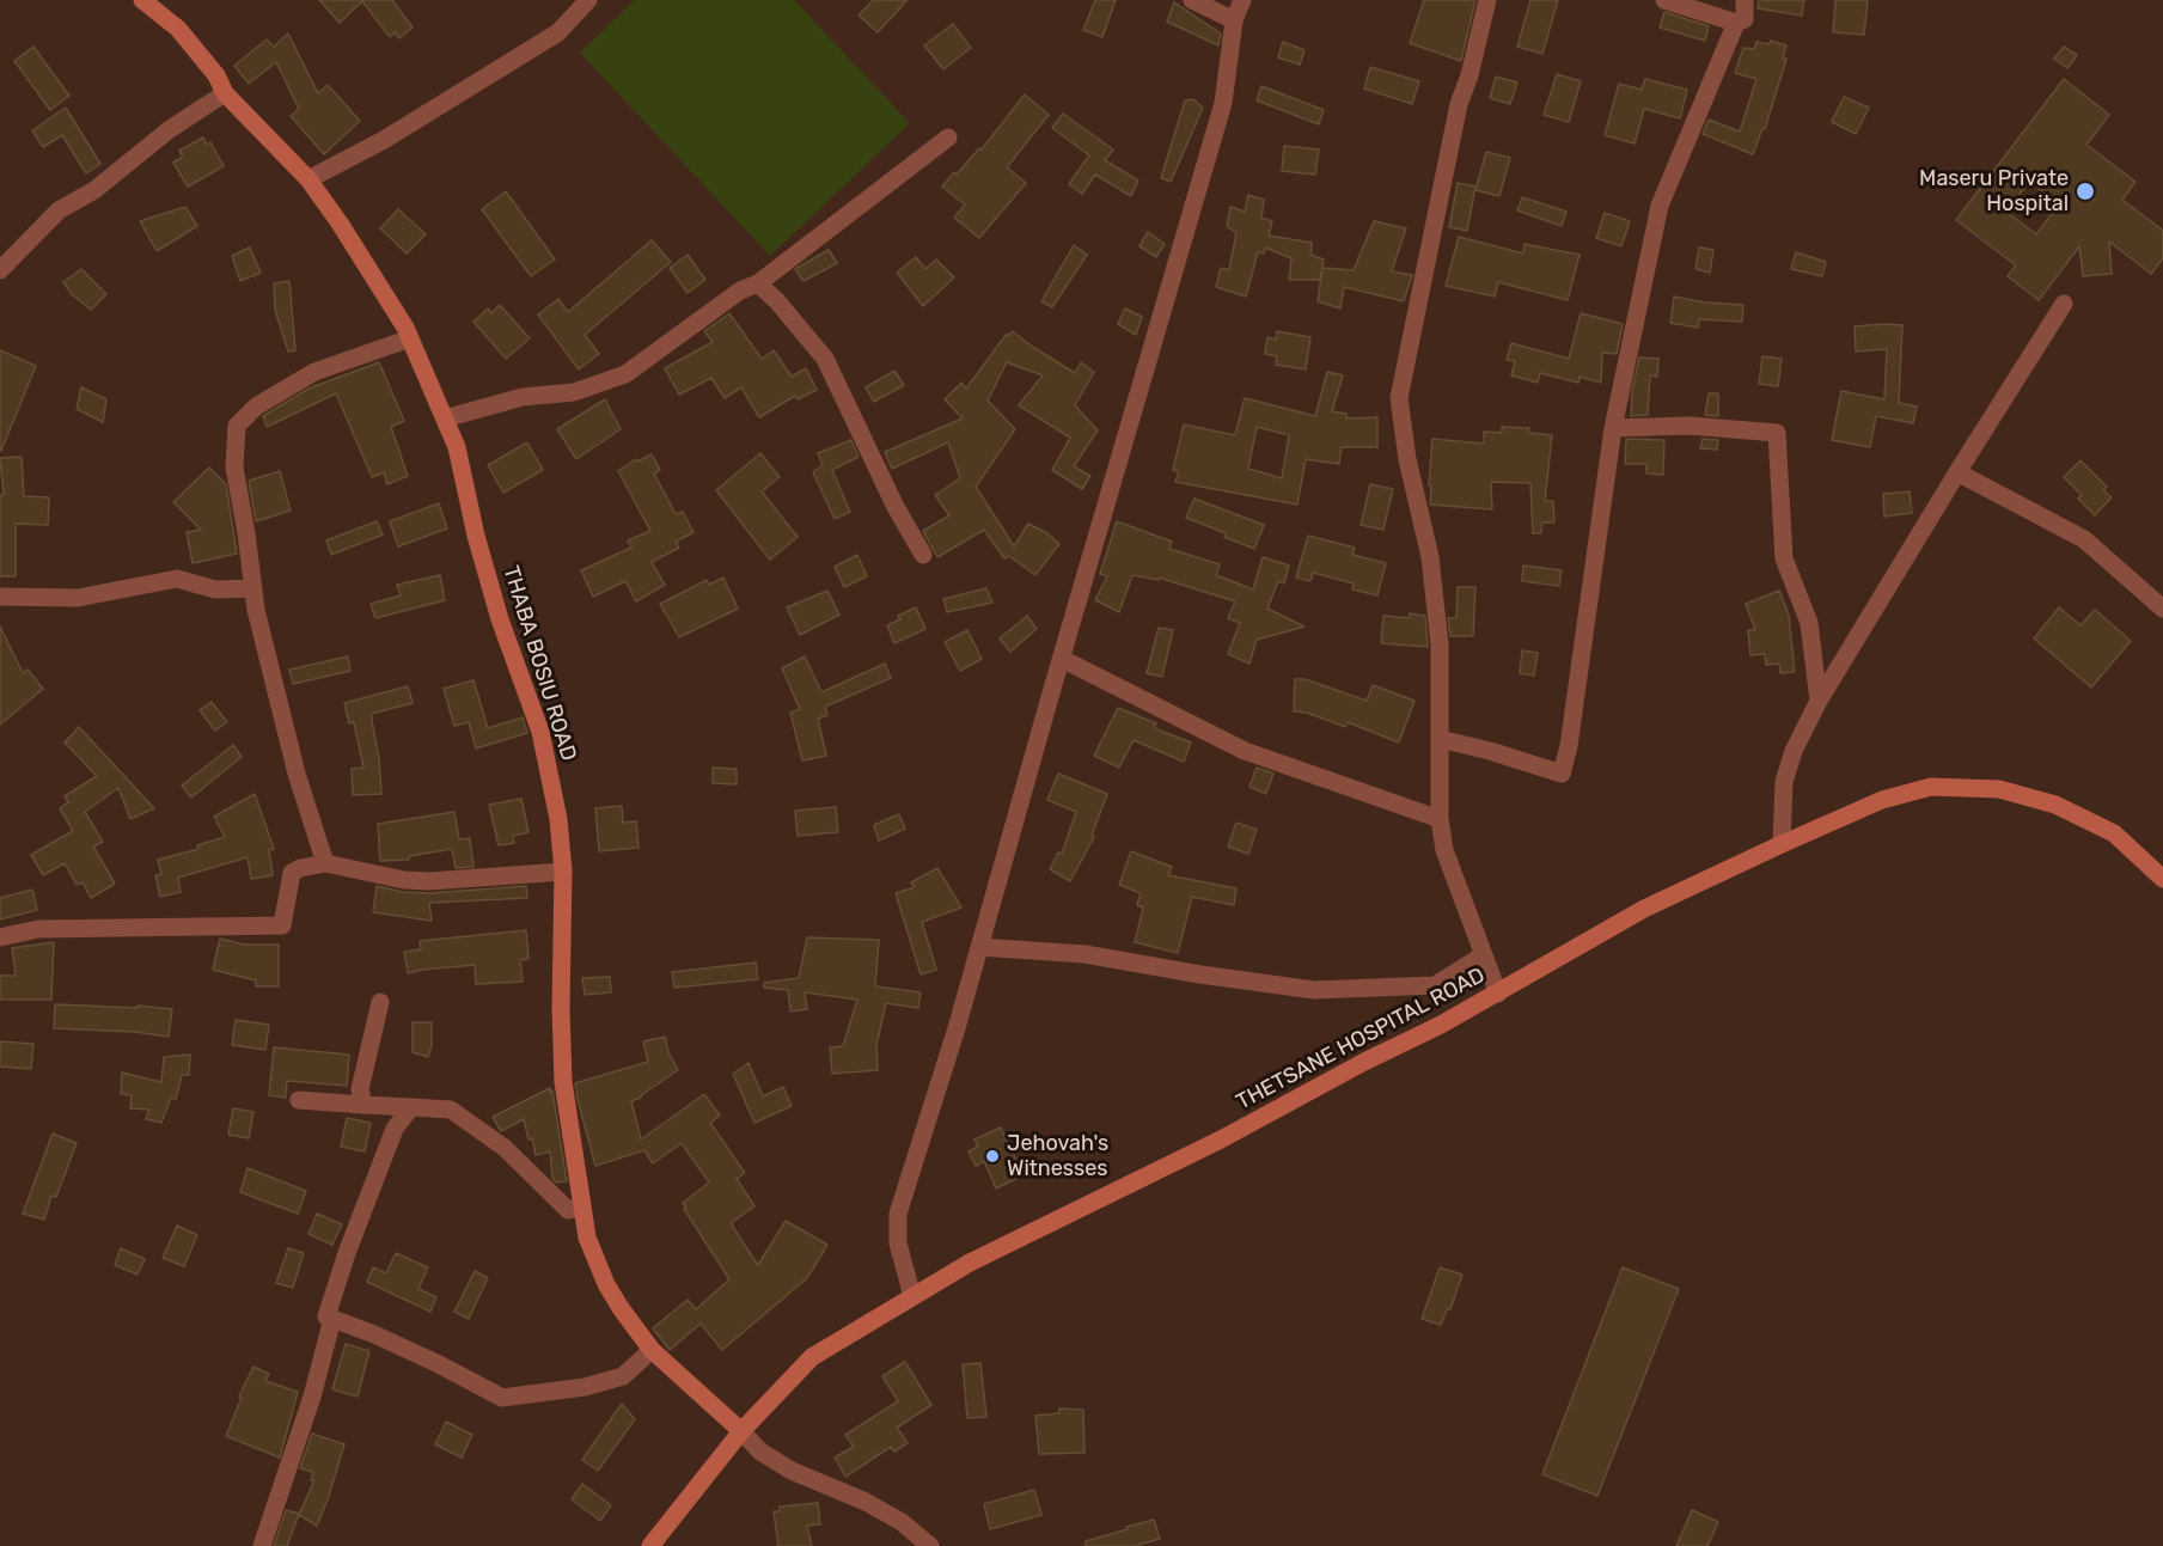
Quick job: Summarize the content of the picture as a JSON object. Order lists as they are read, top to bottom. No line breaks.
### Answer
{"streets":{"main road":["THABA BOSIU ROAD","THETSANE HOSPITAL ROAD"]},"crossings":[["THABA BOSIU ROAD","THETSANE HOSPITAL ROAD"]],"places":["Maseru Private Hospital","Jehovah's Witnesses"]}
